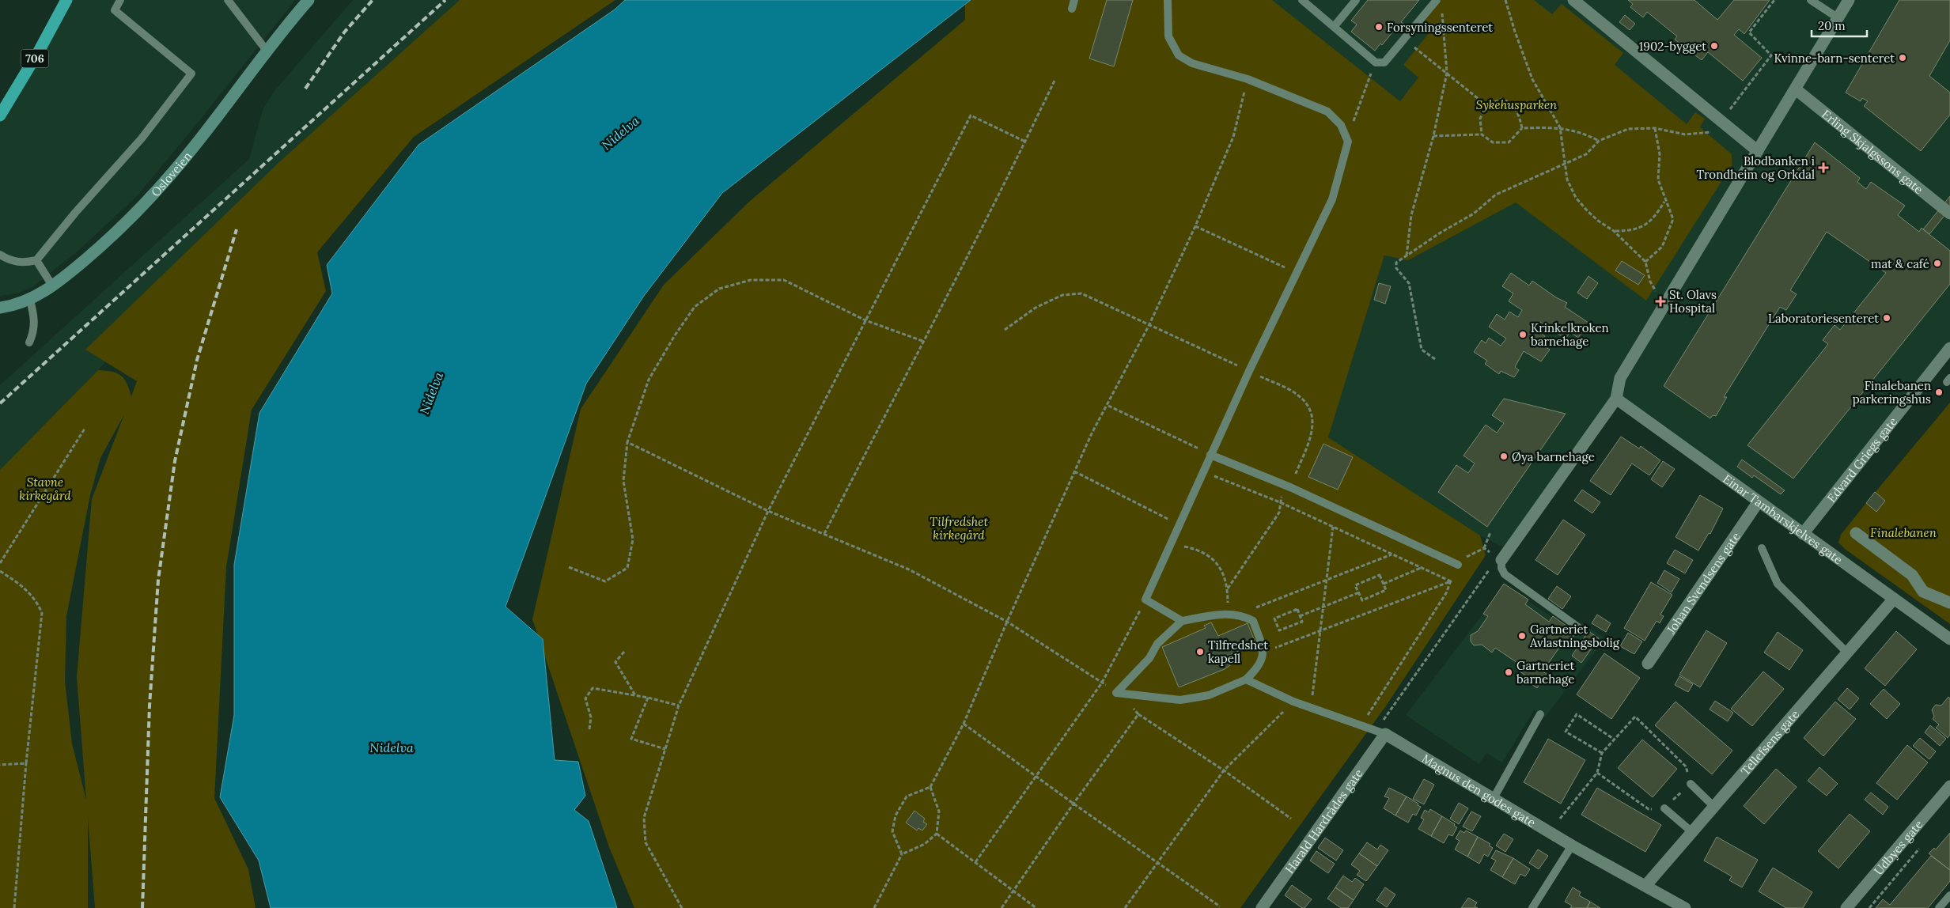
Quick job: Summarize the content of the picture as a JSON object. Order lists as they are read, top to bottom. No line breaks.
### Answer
{"streets":{"highway":["706"],"street":["Erling Skjalgssons gate","Osloveien","Edvard Griegs gate","Einar Tambarskjelves gate","Johan Svendsens gate","Tellefsens gate","Magnus den godes gate","Harald Hardrådes gate","Udbyes gate"]},"crossings":[["Edvard Griegs gate","Einar Tambarskjelves gate"],["Einar Tambarskjelves gate","Johan Svendsens gate"],["Einar Tambarskjelves gate","Tellefsens gate"],["Tellefsens gate","Magnus den godes gate"],["Magnus den godes gate","Harald Hardrådes gate"]],"water":["Nidelva"],"parks":["Sykehusparken","Stavne kirkegård","Tilfredshet kirkegård","Finalebanen"],"places":{"other":["Forsyningssenteret","1902-bygget","Kvinne-barn-senteret","mat & café","Laboratoriesenteret","Krinkelkroken barnehage","Finalebanen parkeringshus","Øya barnehage","Gartneriet Avlastningsbolig","Tilfredshet kapell","Gartneriet barnehage"],"health":["Blodbanken i Trondheim og Orkdal","St. Olavs Hospital"]},"scale_bar":"20 m"}
